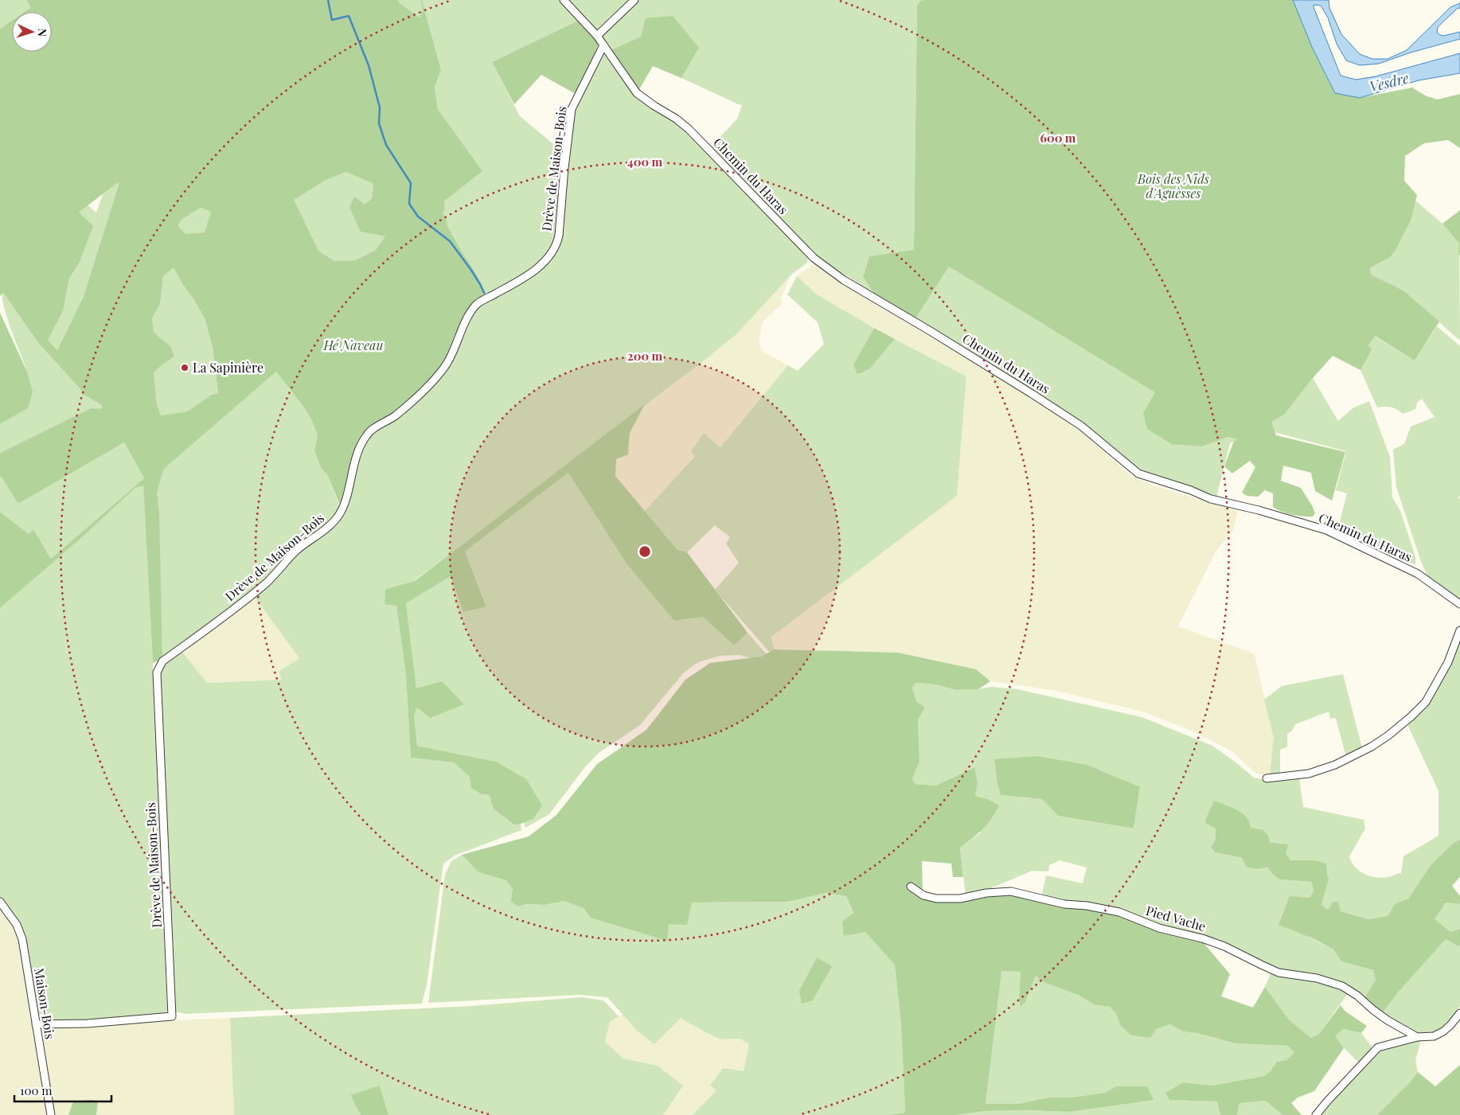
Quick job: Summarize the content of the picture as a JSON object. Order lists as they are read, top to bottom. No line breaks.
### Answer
{"streets":{"street":["Drève de Maison-Bois","Chemin du Haras","Pied Vache","Maison-Bois"]},"crossings":[["Drève de Maison-Bois","Chemin du Haras"],["Drève de Maison-Bois","Maison-Bois"]],"water":["Vesdre"],"parks":["Bois des Nids d'Aguèsses","Hé Naveau"],"places":["La Sapinière"],"scale_bar":"100 m","north":"right","rings":["600 m","400 m","200 m"]}
